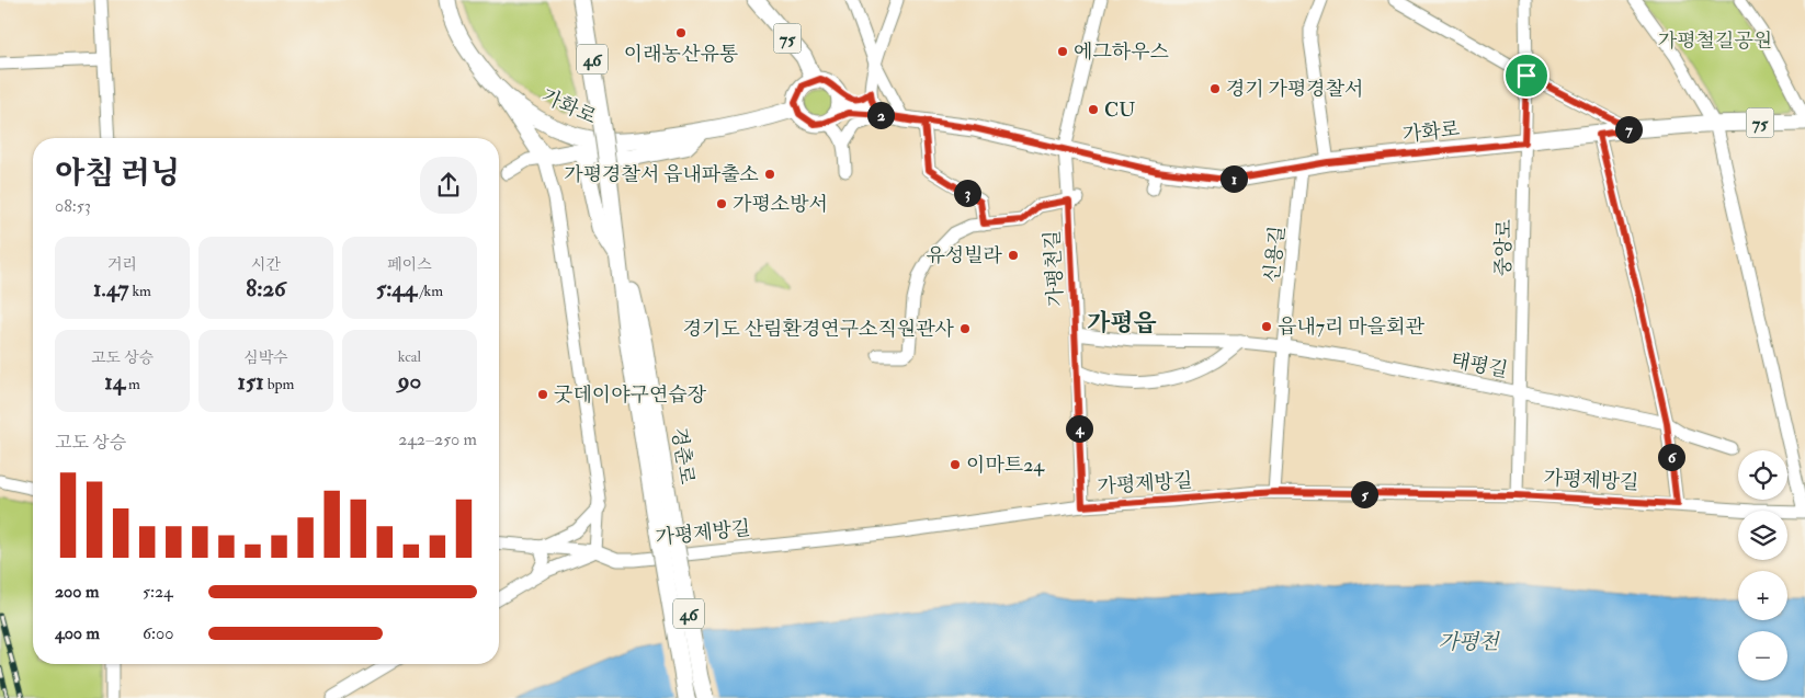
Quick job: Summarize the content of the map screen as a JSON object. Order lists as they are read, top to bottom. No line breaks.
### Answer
{"streets":{"main road":["75","46","가화로","경춘로"],"street":["중앙로","신용길","가평천길","태평길","가평제방길"]},"crossings":[["75","가화로"],["가화로","중앙로"],["가화로","신용길"],["가화로","가평천길"],["중앙로","태평길"],["중앙로","가평제방길"],["신용길","태평길"],["신용길","가평제방길"],["가평천길","가평제방길"]],"districts":["가평읍"],"water":["가평천"],"parks":["가평철길공원"],"places":["이래농산유통","에그하우스","경기 가평경찰서","CU","가평경찰서 읍내파출소","가평소방서","유성빌라","읍내7리 마을회관","경기도 산림환경연구소직원관사","굿데이야구연습장","이마트24"],"page":{"pins":["2","7","1","3","4","6","5"],"heading":["아침 러닝","08:53"],"stats":[["거리","1.47 km"],["시간","8:26"],["페이스","5:44 /km"],["고도 상승","14 m"],["심박수","151 bpm"],["kcal","90"]],"chart":["고도 상승","242–250 m"],"map_buttons":["+","−"],"list":[{"name":"200 m","note":"5:24"},{"name":"400 m","note":"6:00"}]}}
